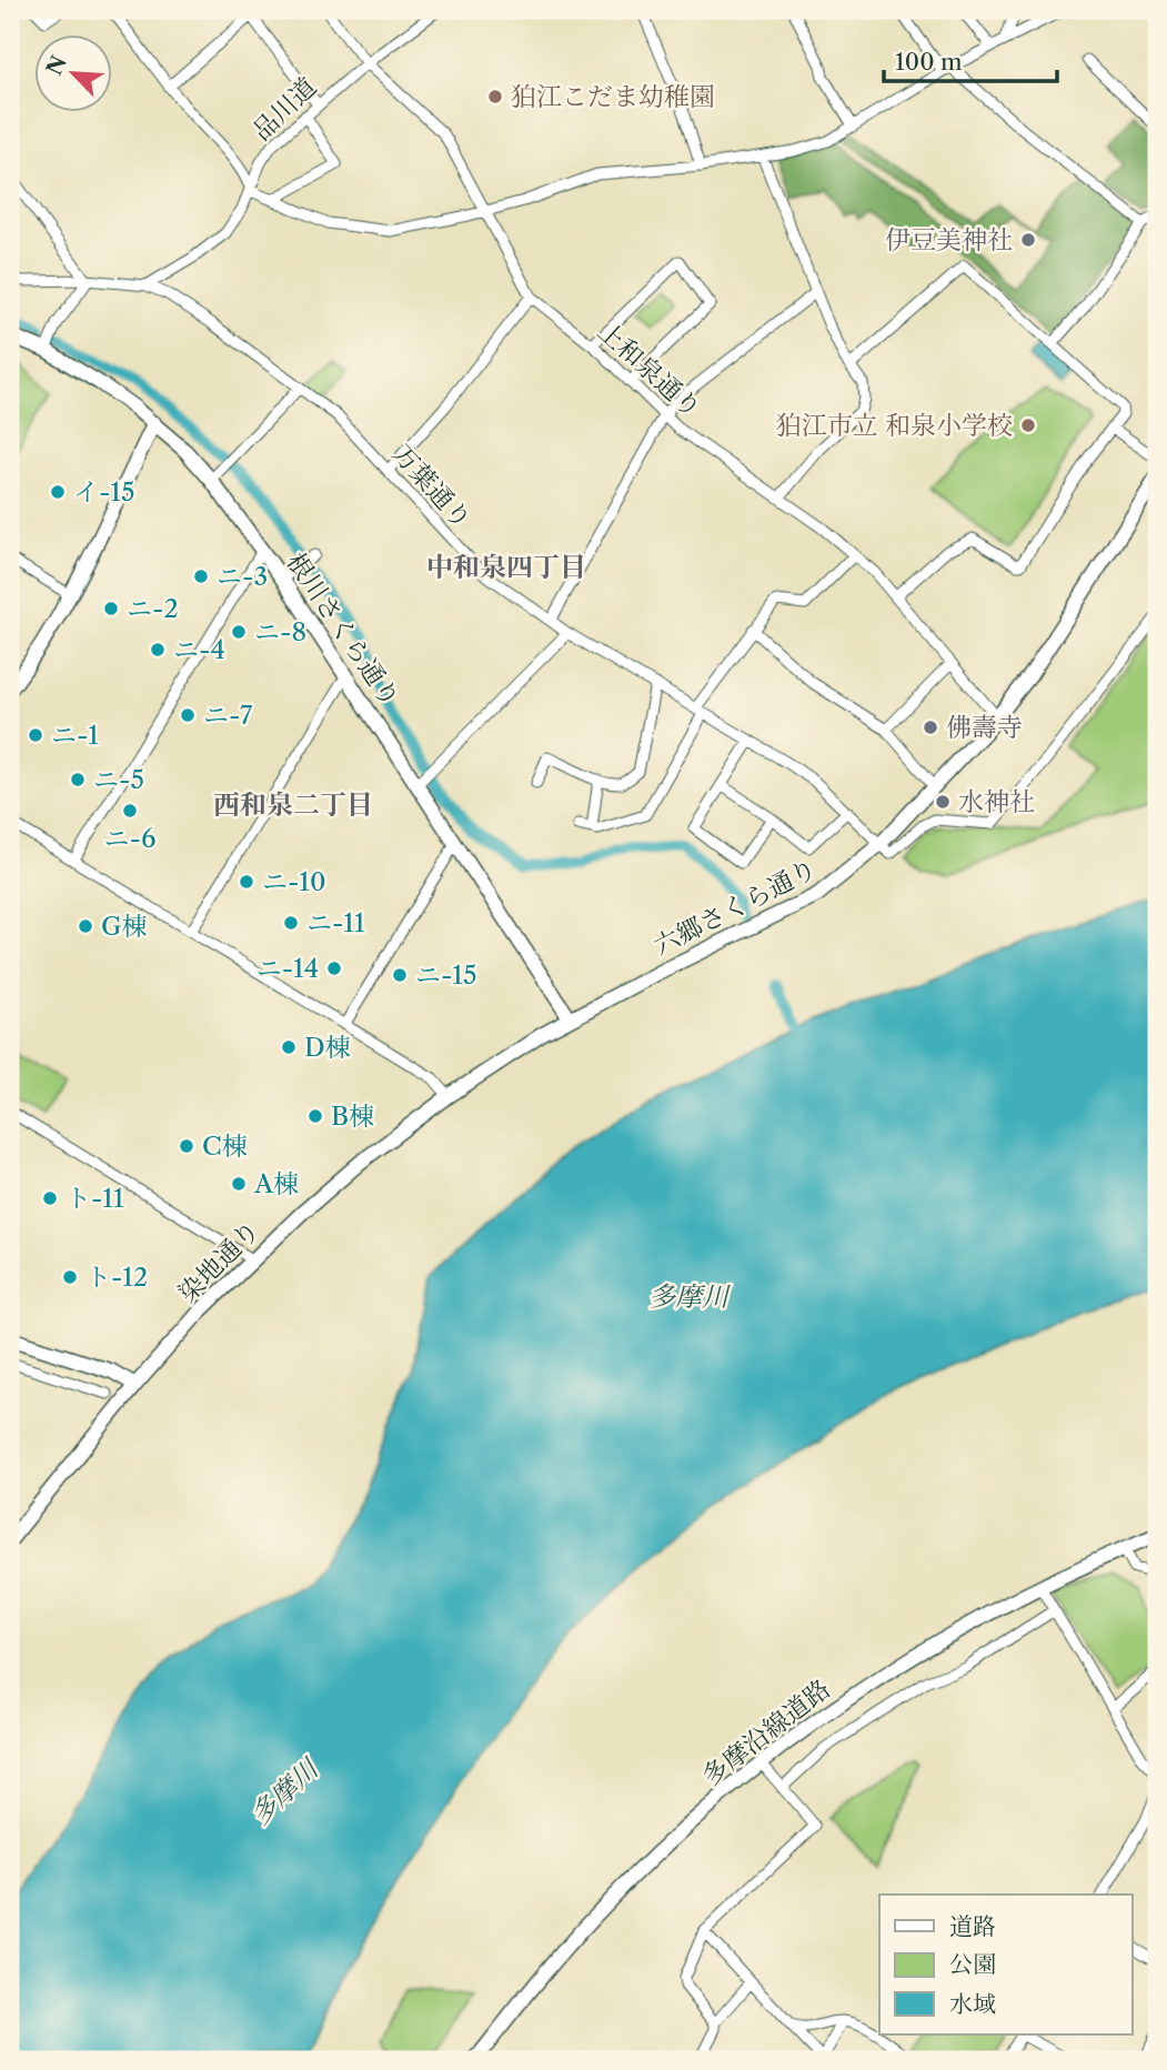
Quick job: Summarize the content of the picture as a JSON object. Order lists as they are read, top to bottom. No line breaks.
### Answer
{"streets":{"street":["品川道","上和泉通り","万葉通り","根川さくら通り","六郷さくら通り","染地通り","多摩沿線道路"]},"crossings":[["品川道","上和泉通り"],["品川道","万葉通り"],["上和泉通り","六郷さくら通り"],["万葉通り","六郷さくら通り"],["根川さくら通り","六郷さくら通り"],["六郷さくら通り","染地通り"]],"districts":["中和泉四丁目","西和泉二丁目"],"water":["多摩川"],"places":["狛江こだま幼稚園","伊豆美神社","狛江市立 和泉小学校","イ-15","ニ-3","ニ-2","ニ-8","ニ-4","ニ-7","佛壽寺","ニ-1","ニ-5","水神社","ニ-6","ニ-10","ニ-11","G棟","ニ-14","ニ-15","D棟","B棟","C棟","A棟","ト-11","ト-12"],"legend":["道路","公園","水域"],"scale_bar":"100 m","north":"top left"}
